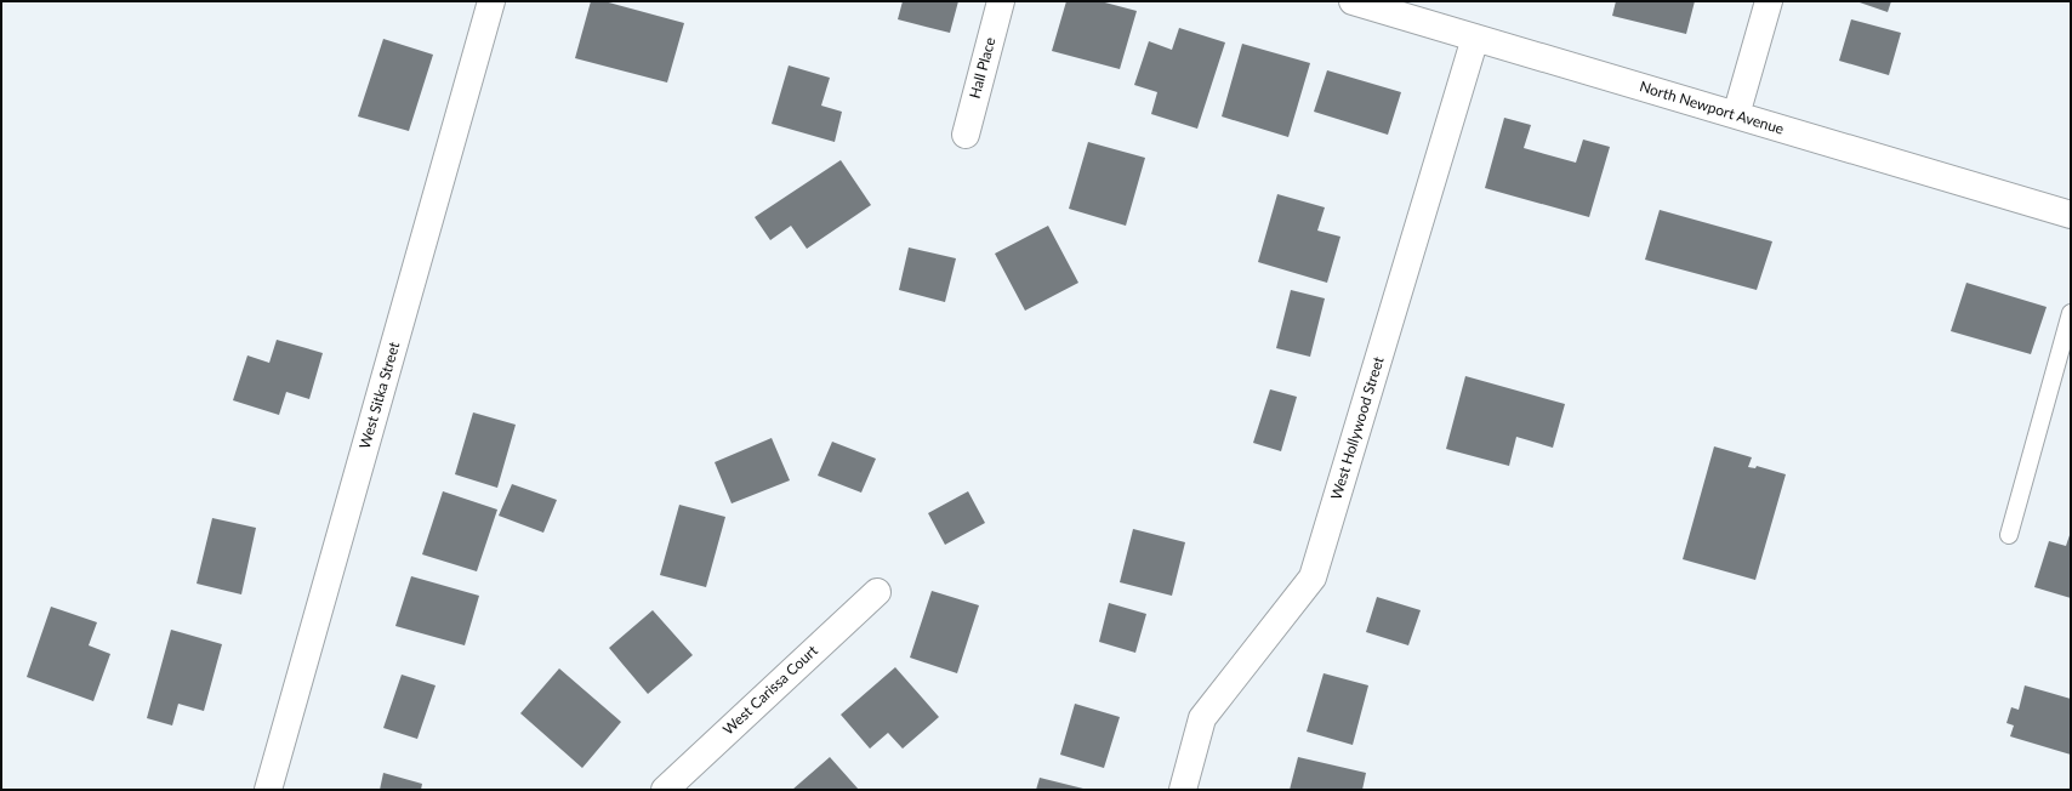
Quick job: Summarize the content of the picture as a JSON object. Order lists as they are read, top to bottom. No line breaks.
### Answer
{"streets":{"street":["Hall Place","North Newport Avenue","West Sitka Street","West Hollywood Street","West Carissa Court"]},"crossings":[["North Newport Avenue","West Hollywood Street"]]}
